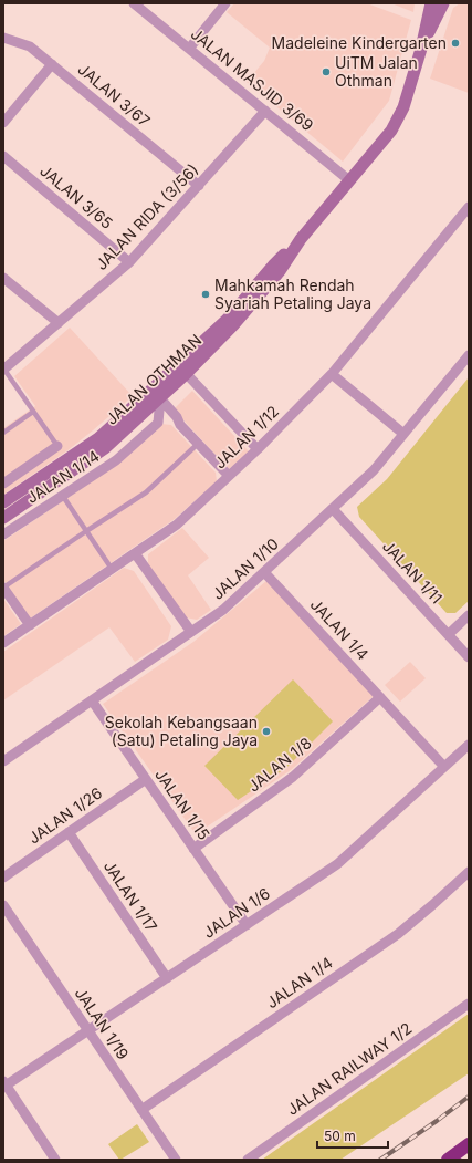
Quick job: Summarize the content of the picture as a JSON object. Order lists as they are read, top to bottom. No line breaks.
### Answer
{"streets":{"main road":["JALAN OTHMAN"],"street":["JALAN MASJID 3/69","JALAN 3/67","JALAN 3/65","JALAN RIDA (3/56)","JALAN 1/12","JALAN 1/14","JALAN 1/10","JALAN 1/11","JALAN 1/4","JALAN 1/8","JALAN 1/15","JALAN 1/26","JALAN 1/17","JALAN 1/6","JALAN 1/19","JALAN RAILWAY 1/2"]},"crossings":[["JALAN MASJID 3/69","JALAN RIDA (3/56)"],["JALAN MASJID 3/69","JALAN OTHMAN"],["JALAN 3/67","JALAN RIDA (3/56)"],["JALAN 3/65","JALAN RIDA (3/56)"],["JALAN OTHMAN","JALAN 1/14"],["JALAN 1/10","JALAN 1/11"],["JALAN 1/10","JALAN 1/4"],["JALAN 1/10","JALAN 1/15"],["JALAN 1/4","JALAN 1/8"],["JALAN 1/4","JALAN 1/6"],["JALAN 1/4","JALAN 1/19"],["JALAN 1/8","JALAN 1/15"],["JALAN 1/15","JALAN 1/26"],["JALAN 1/15","JALAN 1/6"],["JALAN 1/26","JALAN 1/17"],["JALAN 1/17","JALAN 1/6"],["JALAN 1/6","JALAN 1/19"]],"places":["Madeleine Kindergarten","UiTM Jalan Othman","Mahkamah Rendah Syariah Petaling Jaya","Sekolah Kebangsaan (Satu) Petaling Jaya"],"scale_bar":"50 m"}
